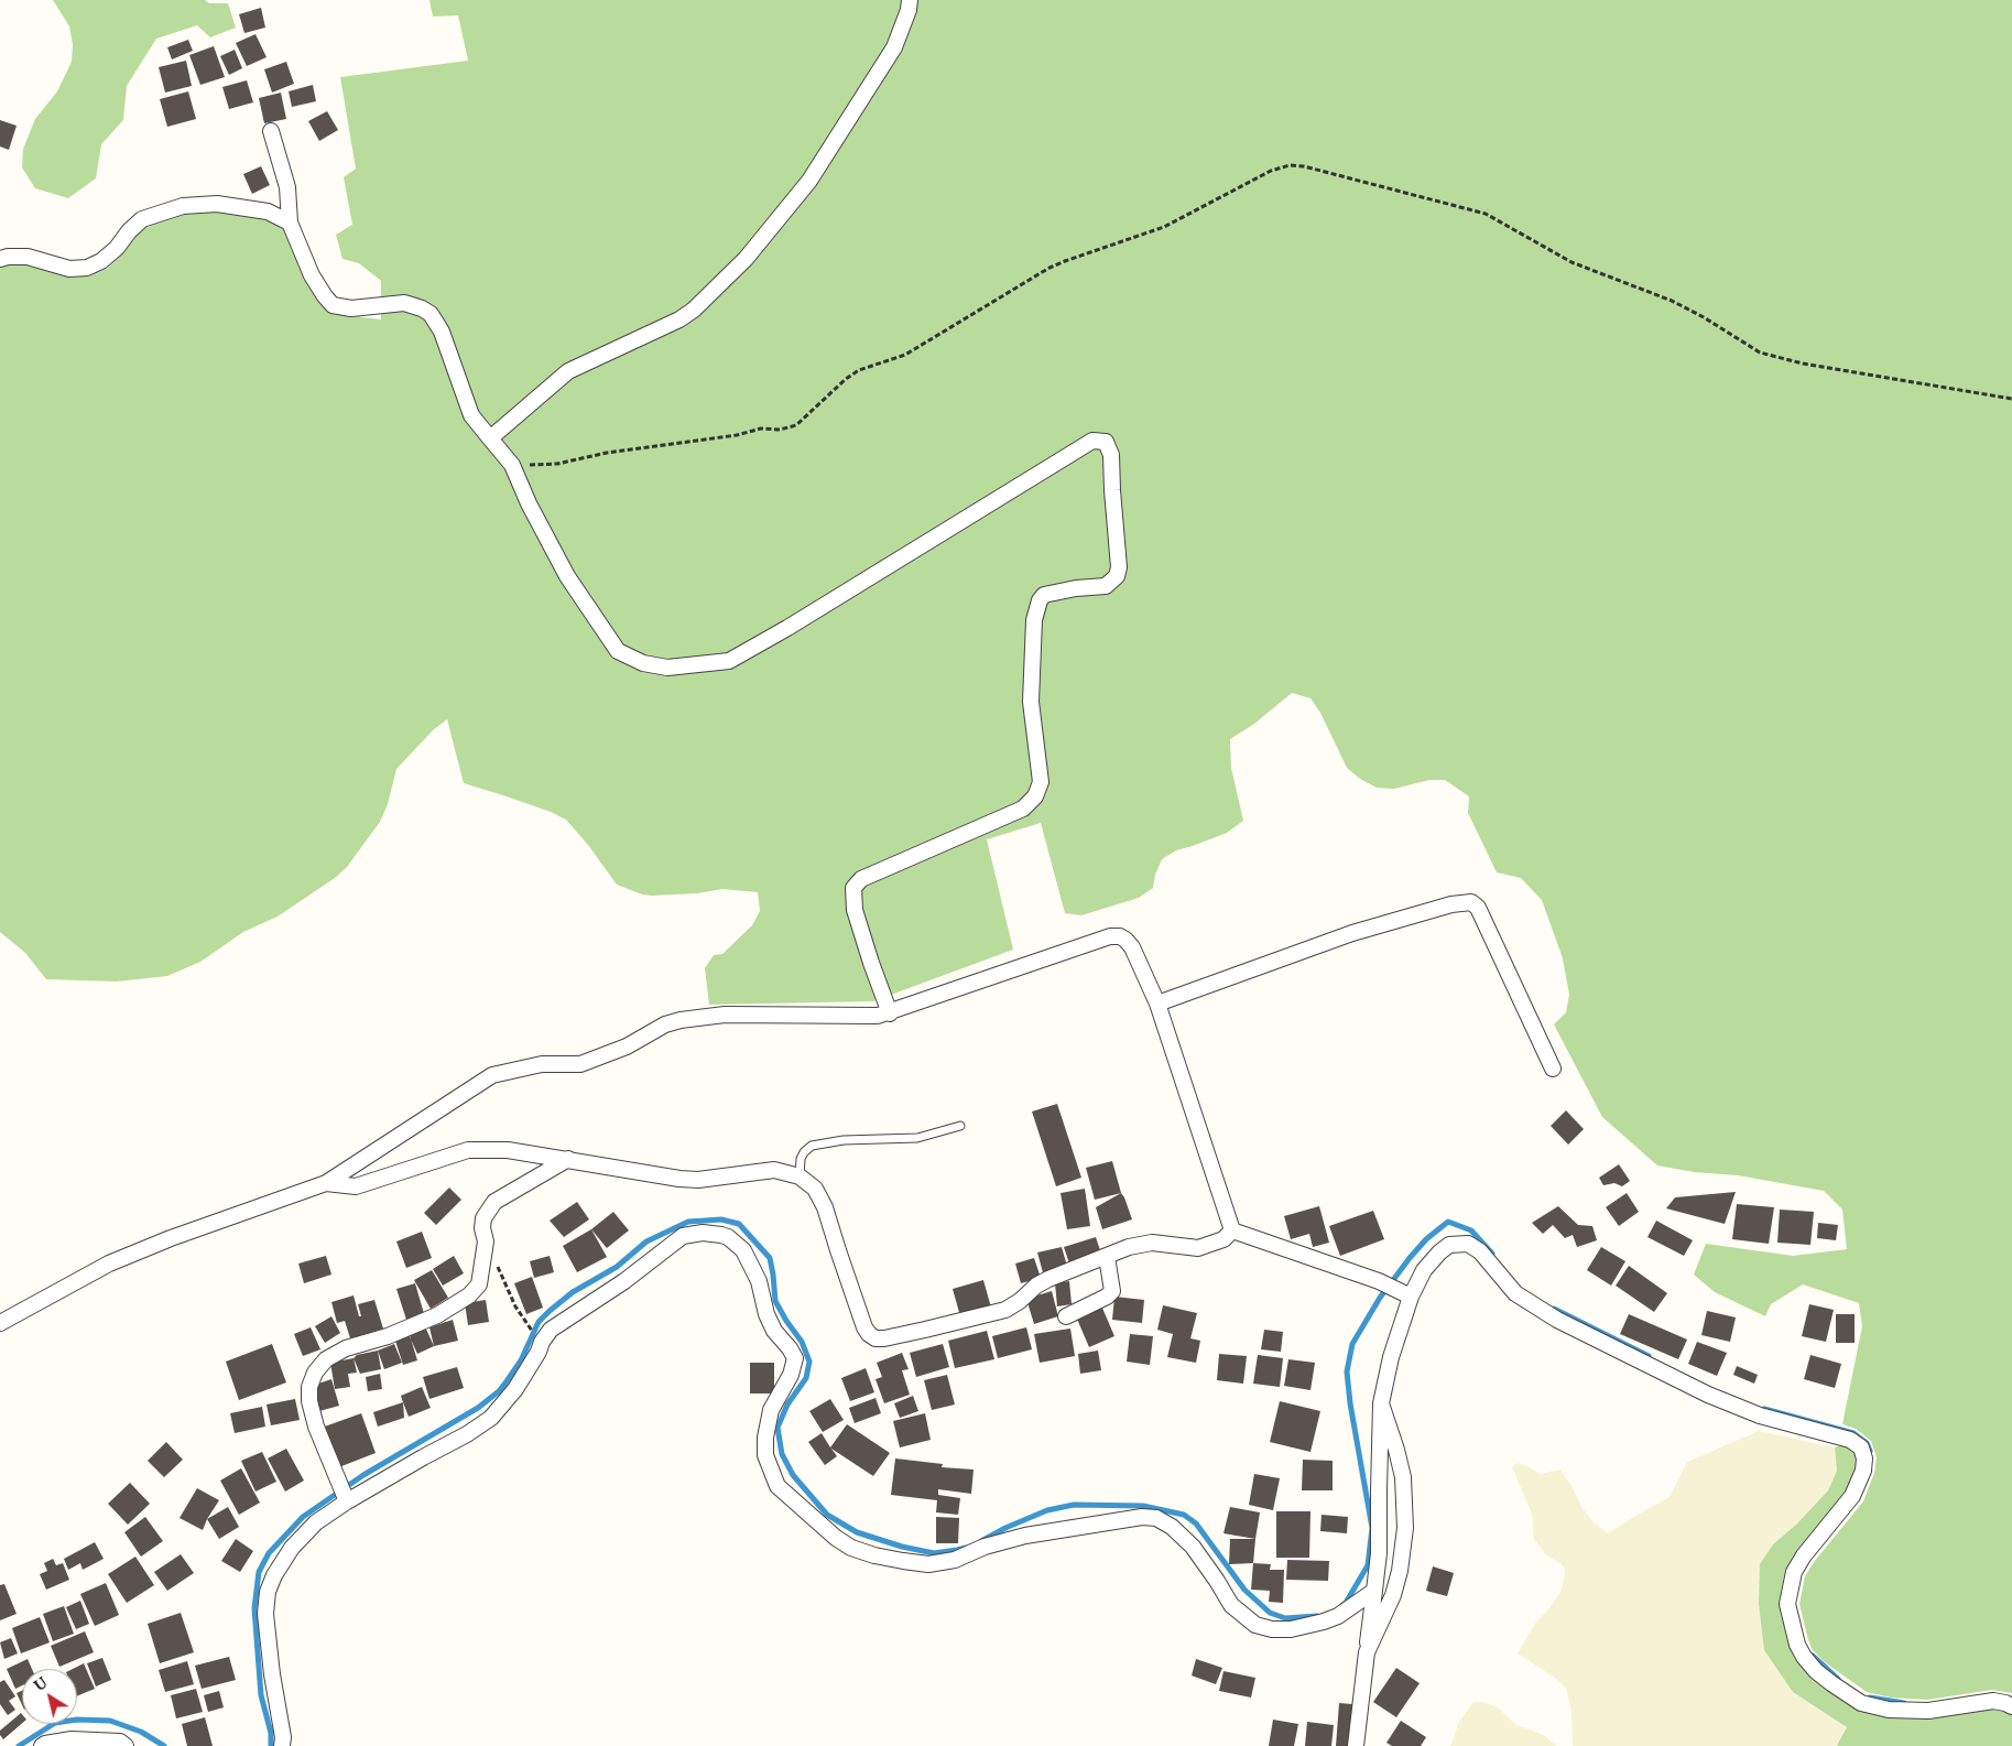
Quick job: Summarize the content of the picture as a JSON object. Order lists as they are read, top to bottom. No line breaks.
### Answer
{"north":"top left"}
